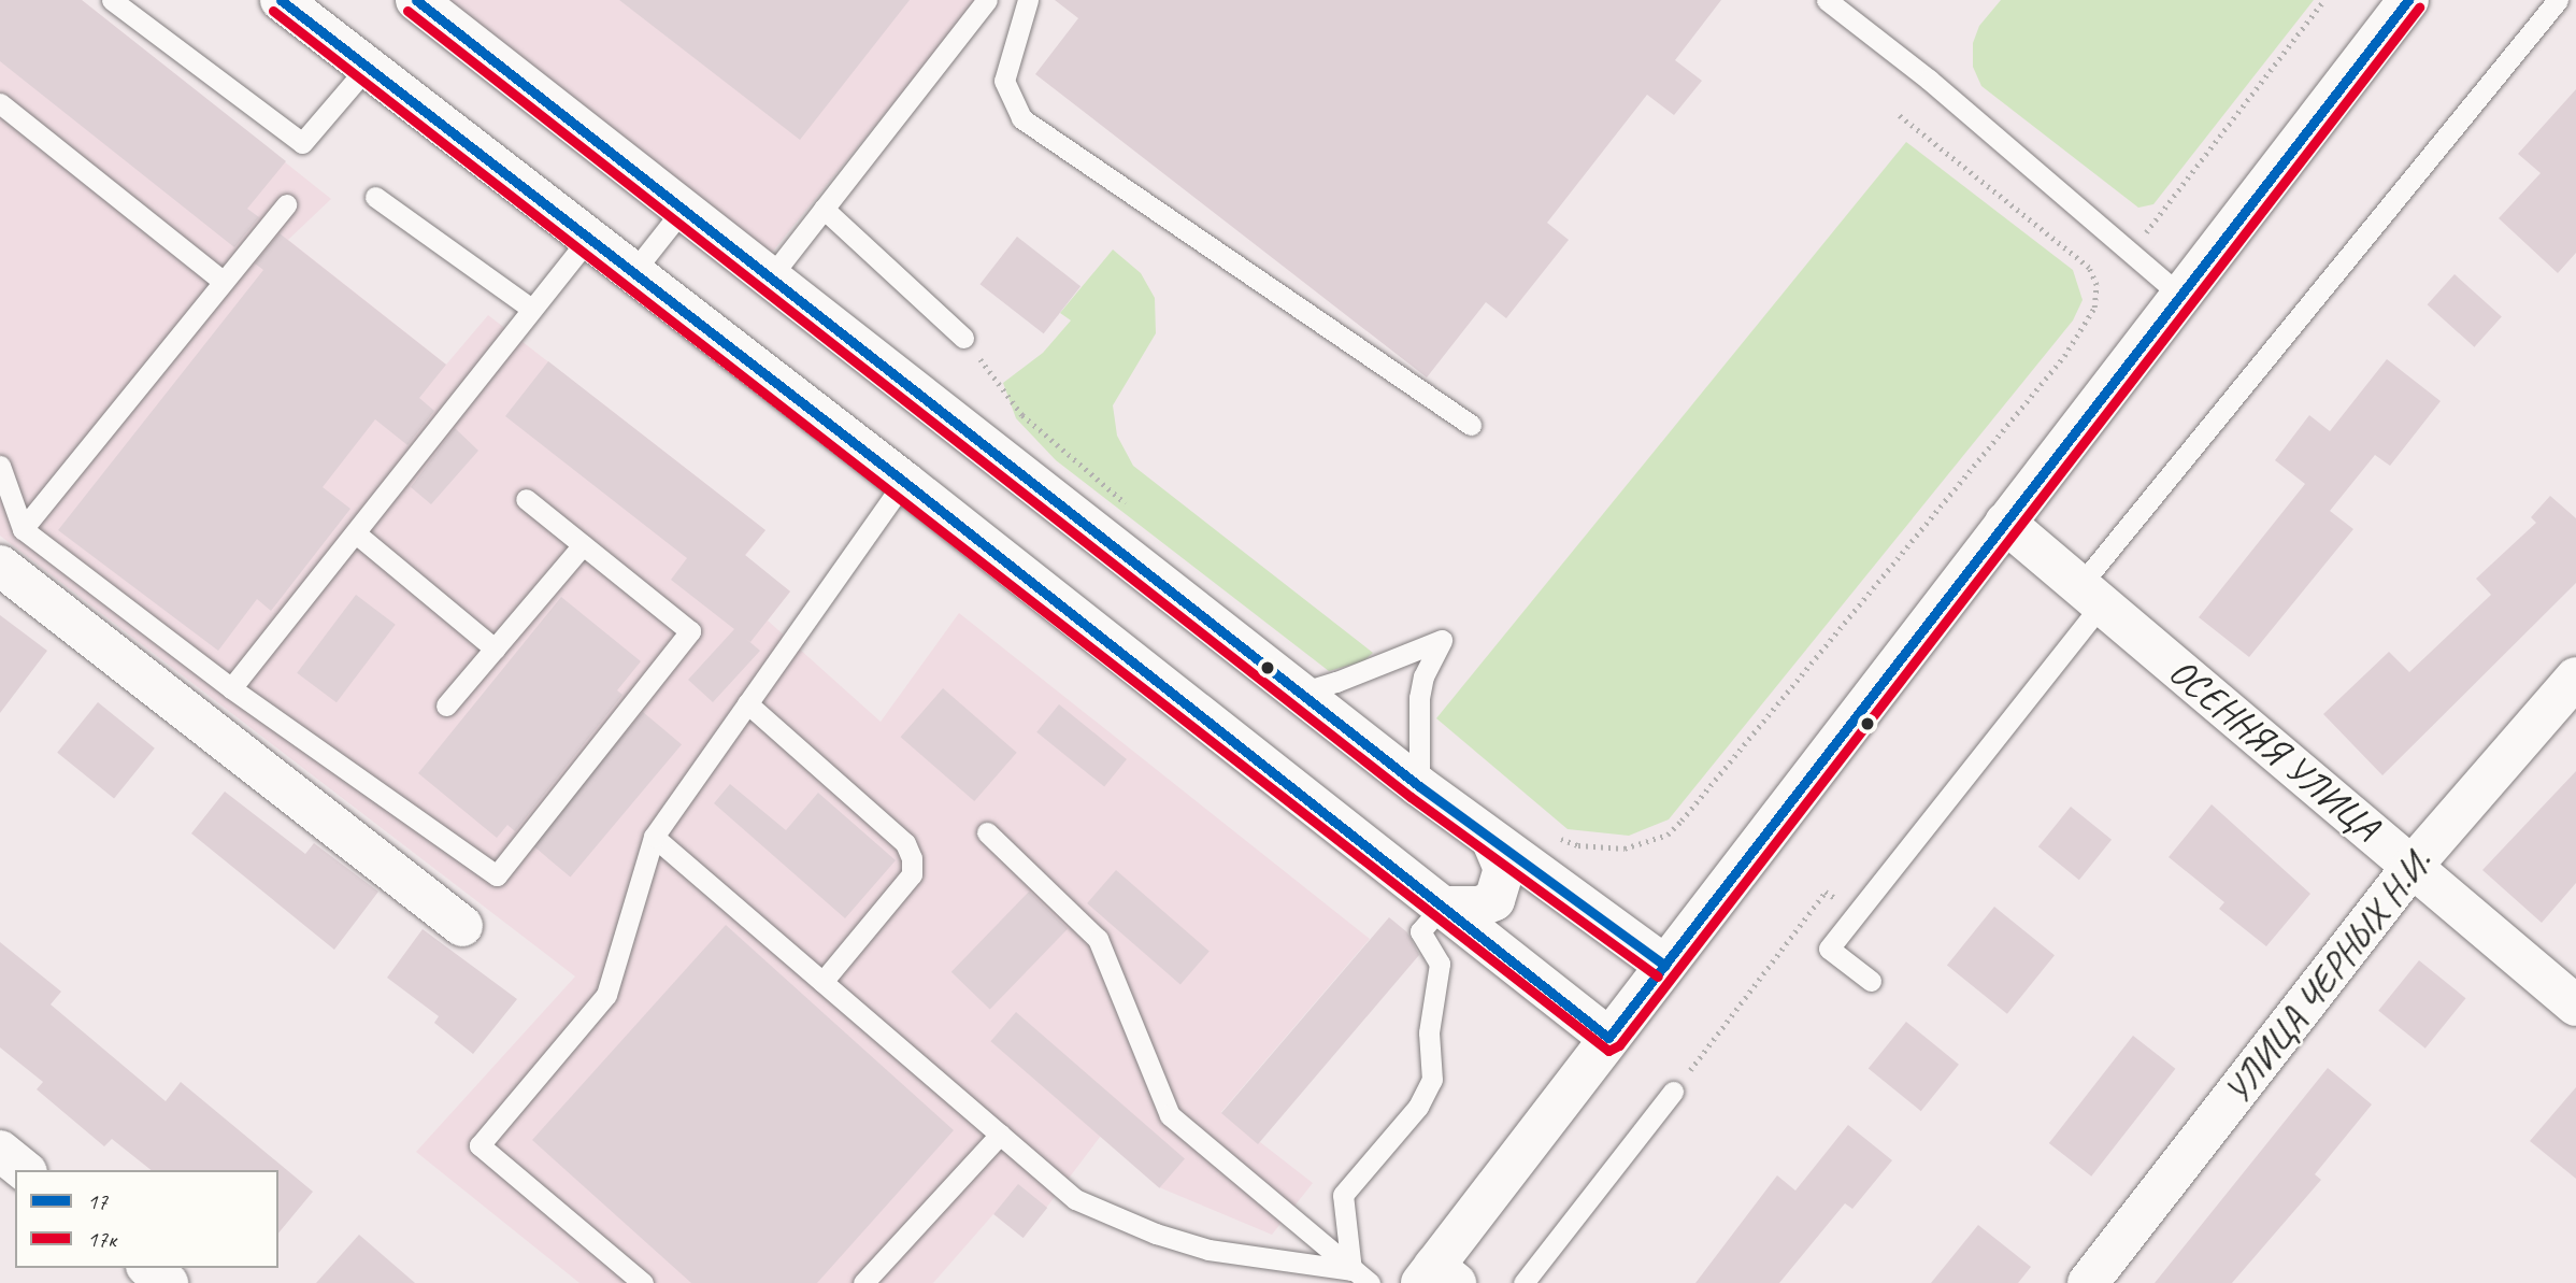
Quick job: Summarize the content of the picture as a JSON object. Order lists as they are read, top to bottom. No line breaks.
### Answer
{"streets":{"main road":["ОСЕННЯЯ УЛИЦА","УЛИЦА ЧЕРНЫХ Н.И."]},"crossings":[["ОСЕННЯЯ УЛИЦА","УЛИЦА ЧЕРНЫХ Н.И."]],"lines":["transit line 17","transit line 17к"],"legend":["17","17к"]}
